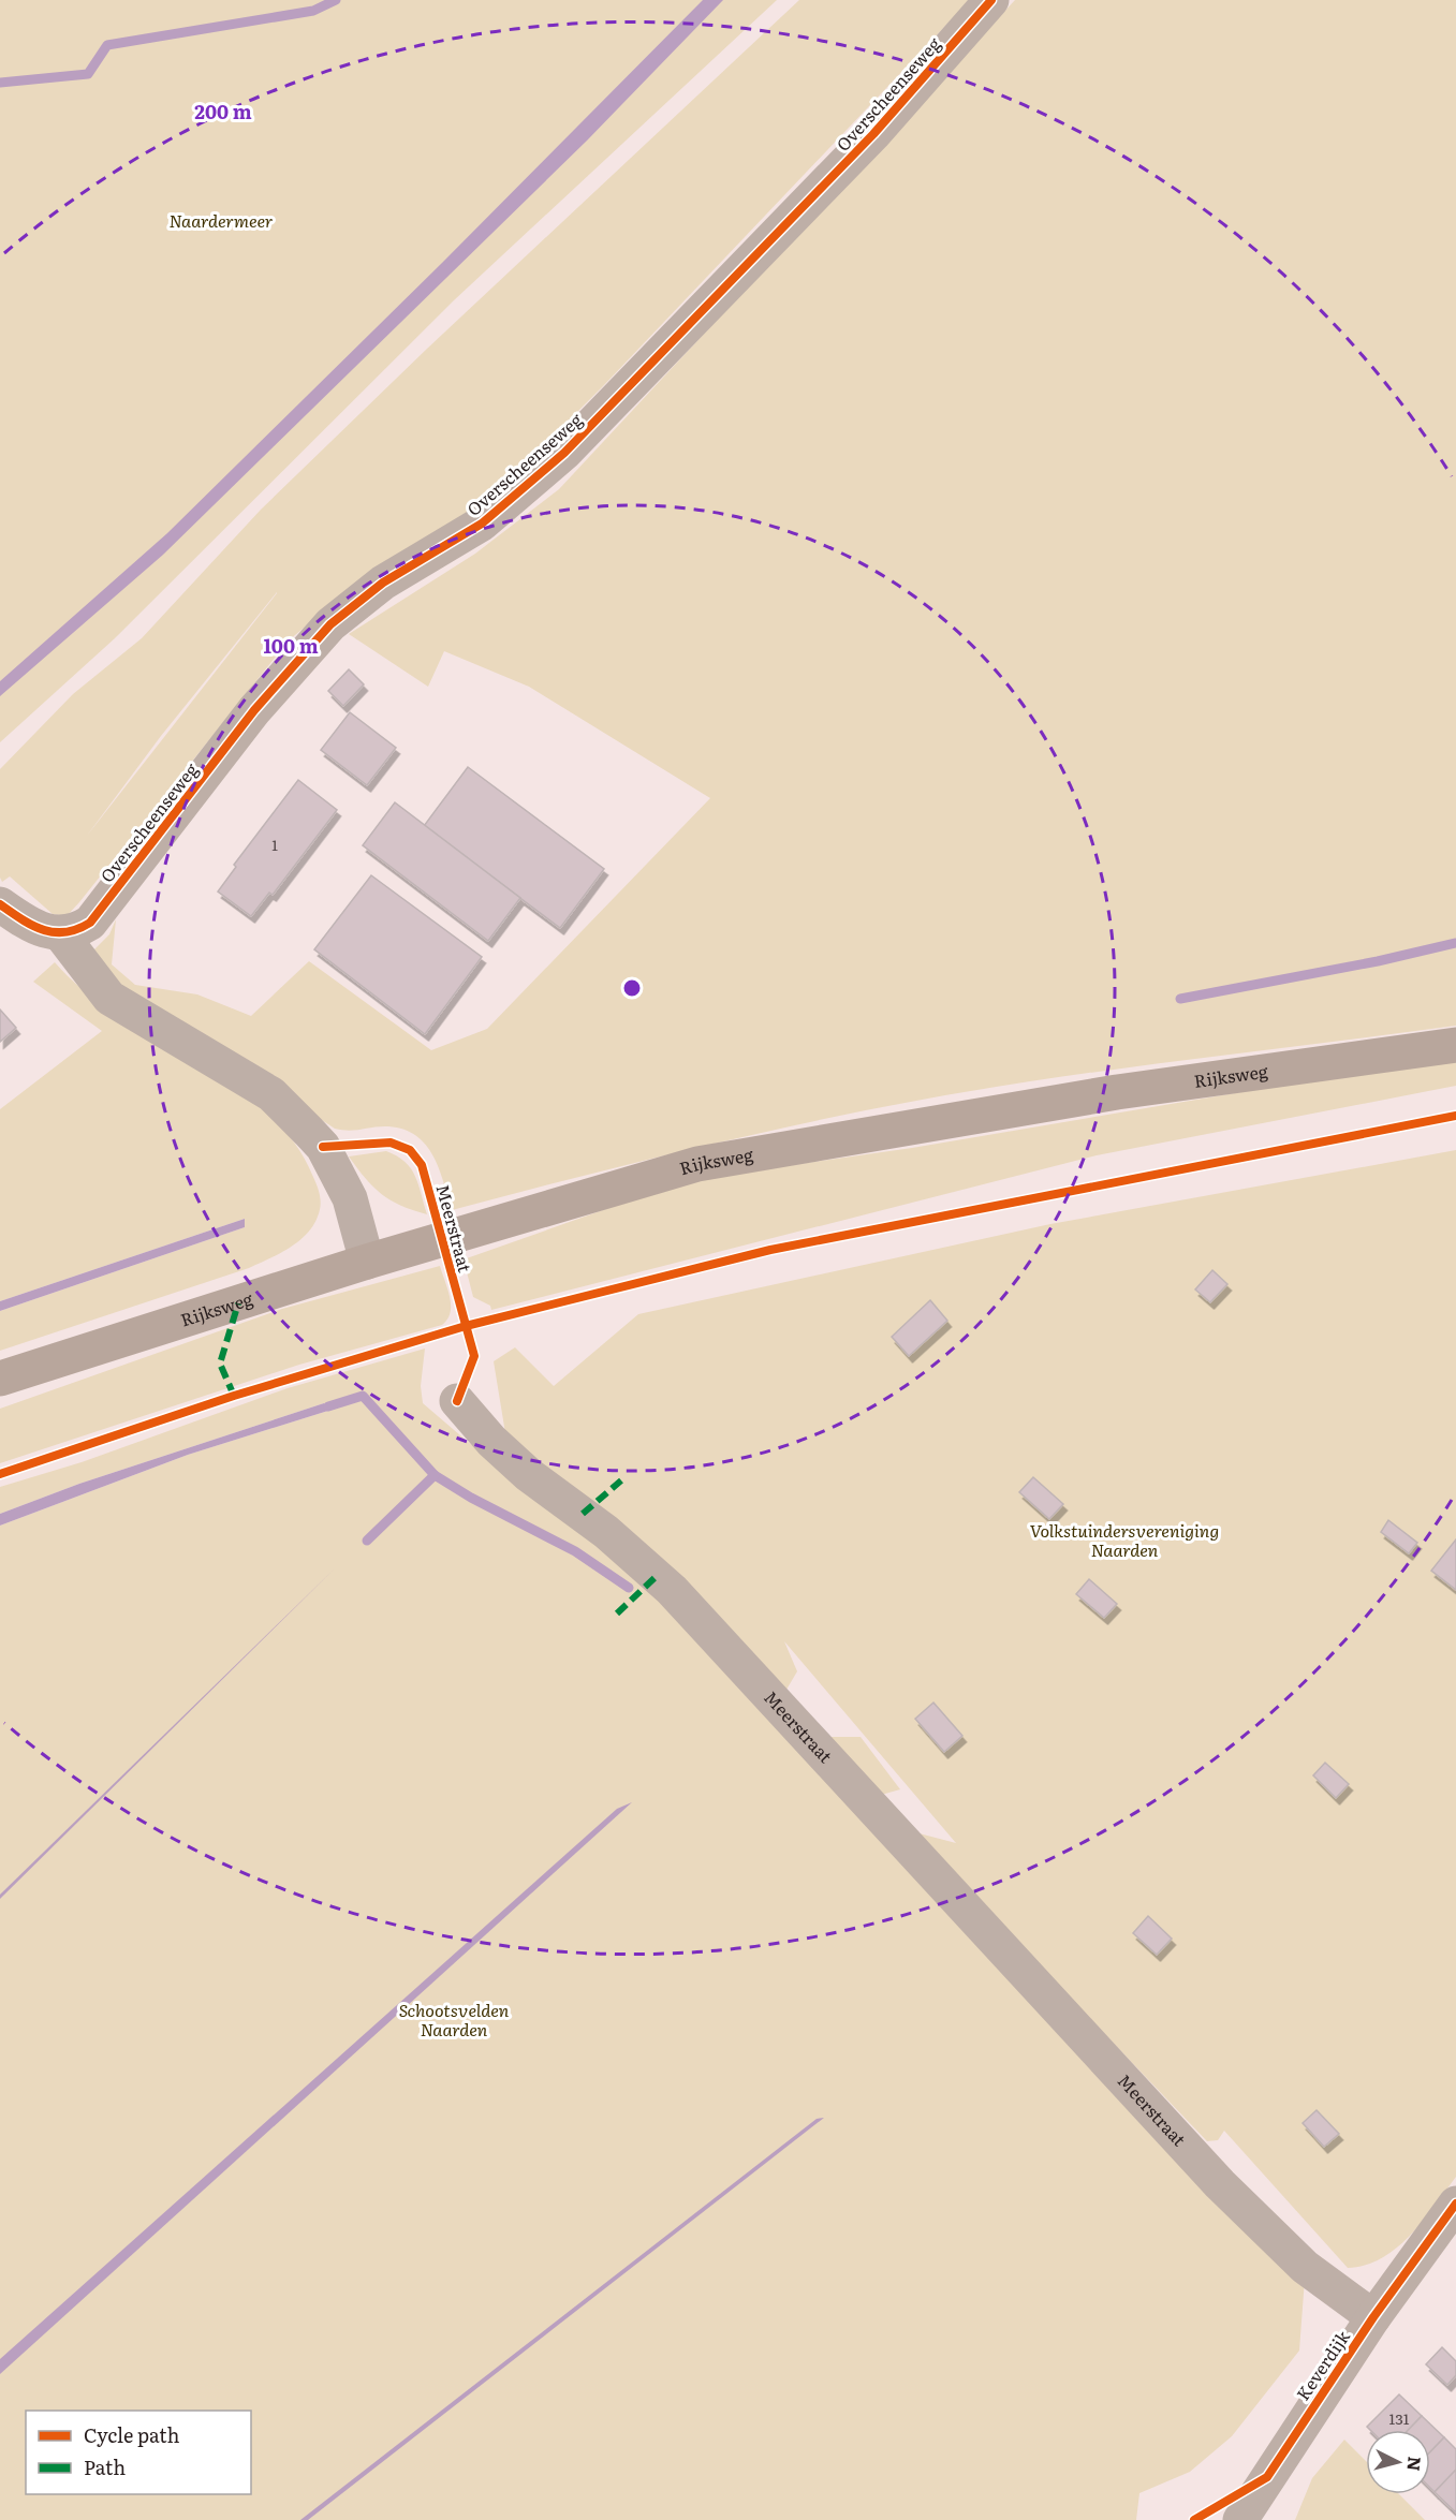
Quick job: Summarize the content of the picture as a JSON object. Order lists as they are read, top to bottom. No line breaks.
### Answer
{"streets":{"main road":["Rijksweg"],"street":["Overscheenseweg","Meerstraat","Keverdijk"]},"crossings":[["Meerstraat","Keverdijk"]],"parks":["Naardermeer","Volkstuindersvereniging Naarden","Schootsvelden Naarden"],"house_numbers":["1","131"],"legend":["Cycle path","Path"],"north":"right","rings":["200 m","100 m"]}
